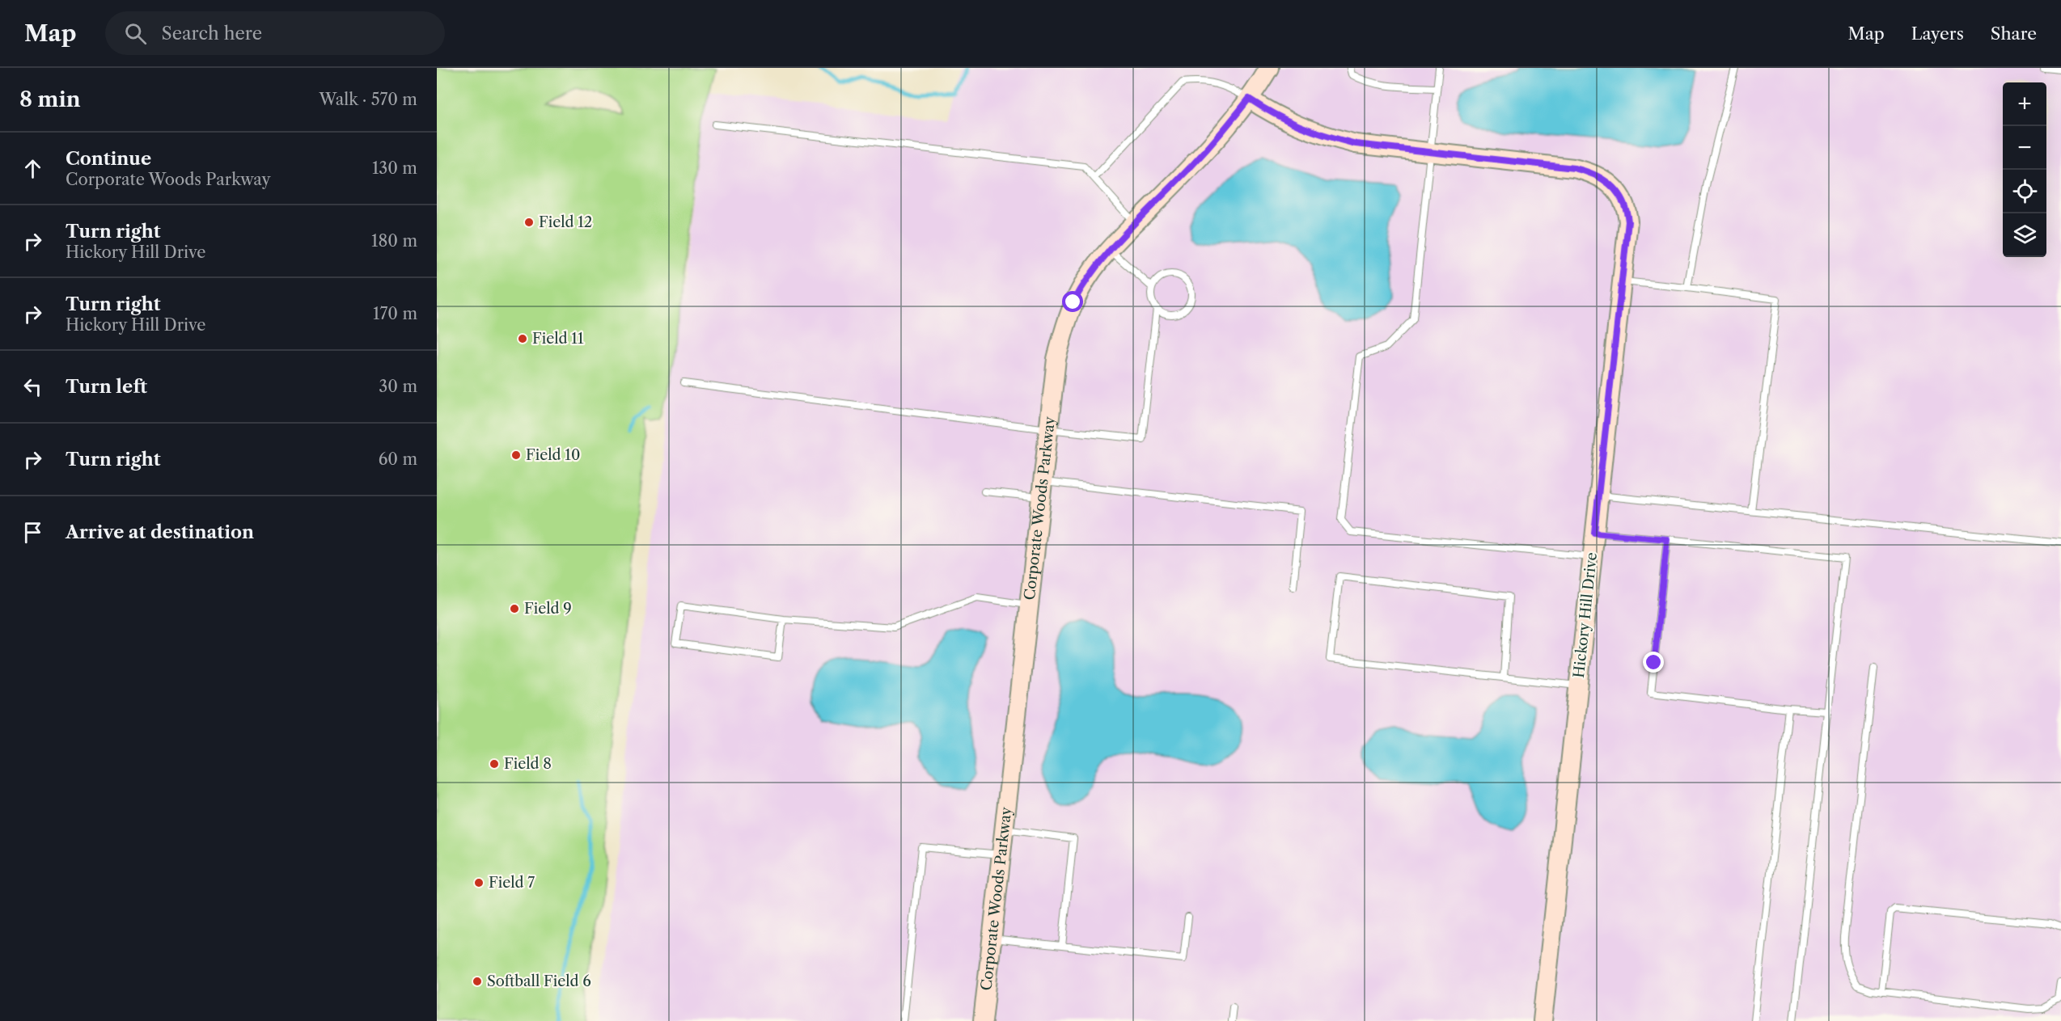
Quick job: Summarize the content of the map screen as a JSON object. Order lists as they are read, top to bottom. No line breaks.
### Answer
{"streets":{"street":["Corporate Woods Parkway","Hickory Hill Drive"]},"crossings":[["Corporate Woods Parkway","Hickory Hill Drive"]],"places":["Field 12","Field 11","Field 10","Field 9","Field 8","Field 7","Softball Field 6"],"page":{"header":"Map","search":"Search here","nav":["Map","Layers","Share"],"heading":["8 min","Walk · 570 m"],"map_buttons":["+","−"],"list":[["Continue","Corporate Woods Parkway","130 m"],["Turn right","Hickory Hill Drive","180 m"],["Turn right","Hickory Hill Drive","170 m"],["Turn left","30 m"],["Turn right","60 m"],"Arrive at destination"]}}
